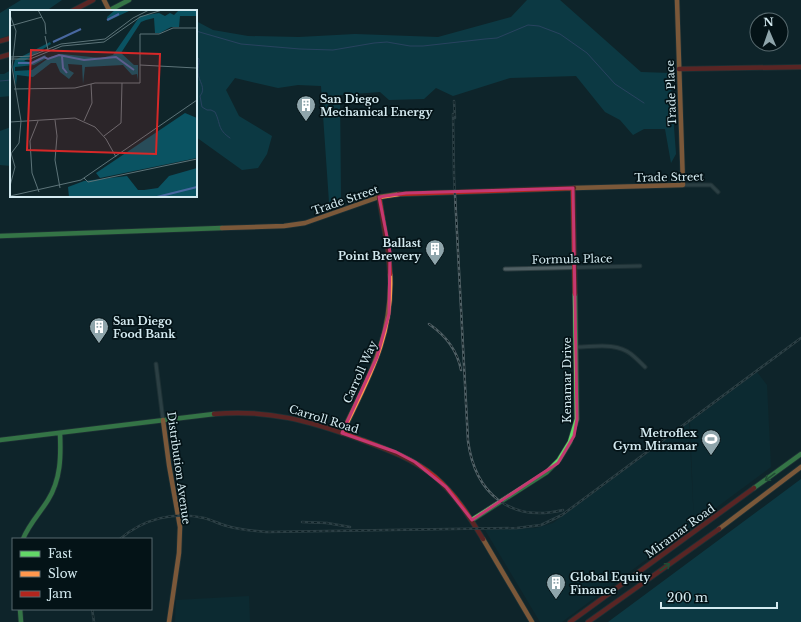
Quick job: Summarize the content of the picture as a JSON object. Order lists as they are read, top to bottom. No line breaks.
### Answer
{"streets":{"street":["Trade Place","Trade Street","Formula Place","Carroll Way","Kenamar Drive","Carroll Road","Distribution Avenue","Miramar Road"]},"crossings":[["Trade Place","Trade Street"],["Trade Street","Carroll Way"],["Trade Street","Kenamar Drive"],["Formula Place","Kenamar Drive"],["Carroll Way","Carroll Road"],["Kenamar Drive","Carroll Road"],["Carroll Road","Distribution Avenue"]],"places":{"building":["San Diego Mechanical Energy","Ballast Point Brewery","San Diego Food Bank","Global Equity Finance"],"sports":["Metroflex Gym Miramar"]},"legend":["Fast","Slow","Jam"],"scale_bar":"200 m","north":"top"}
